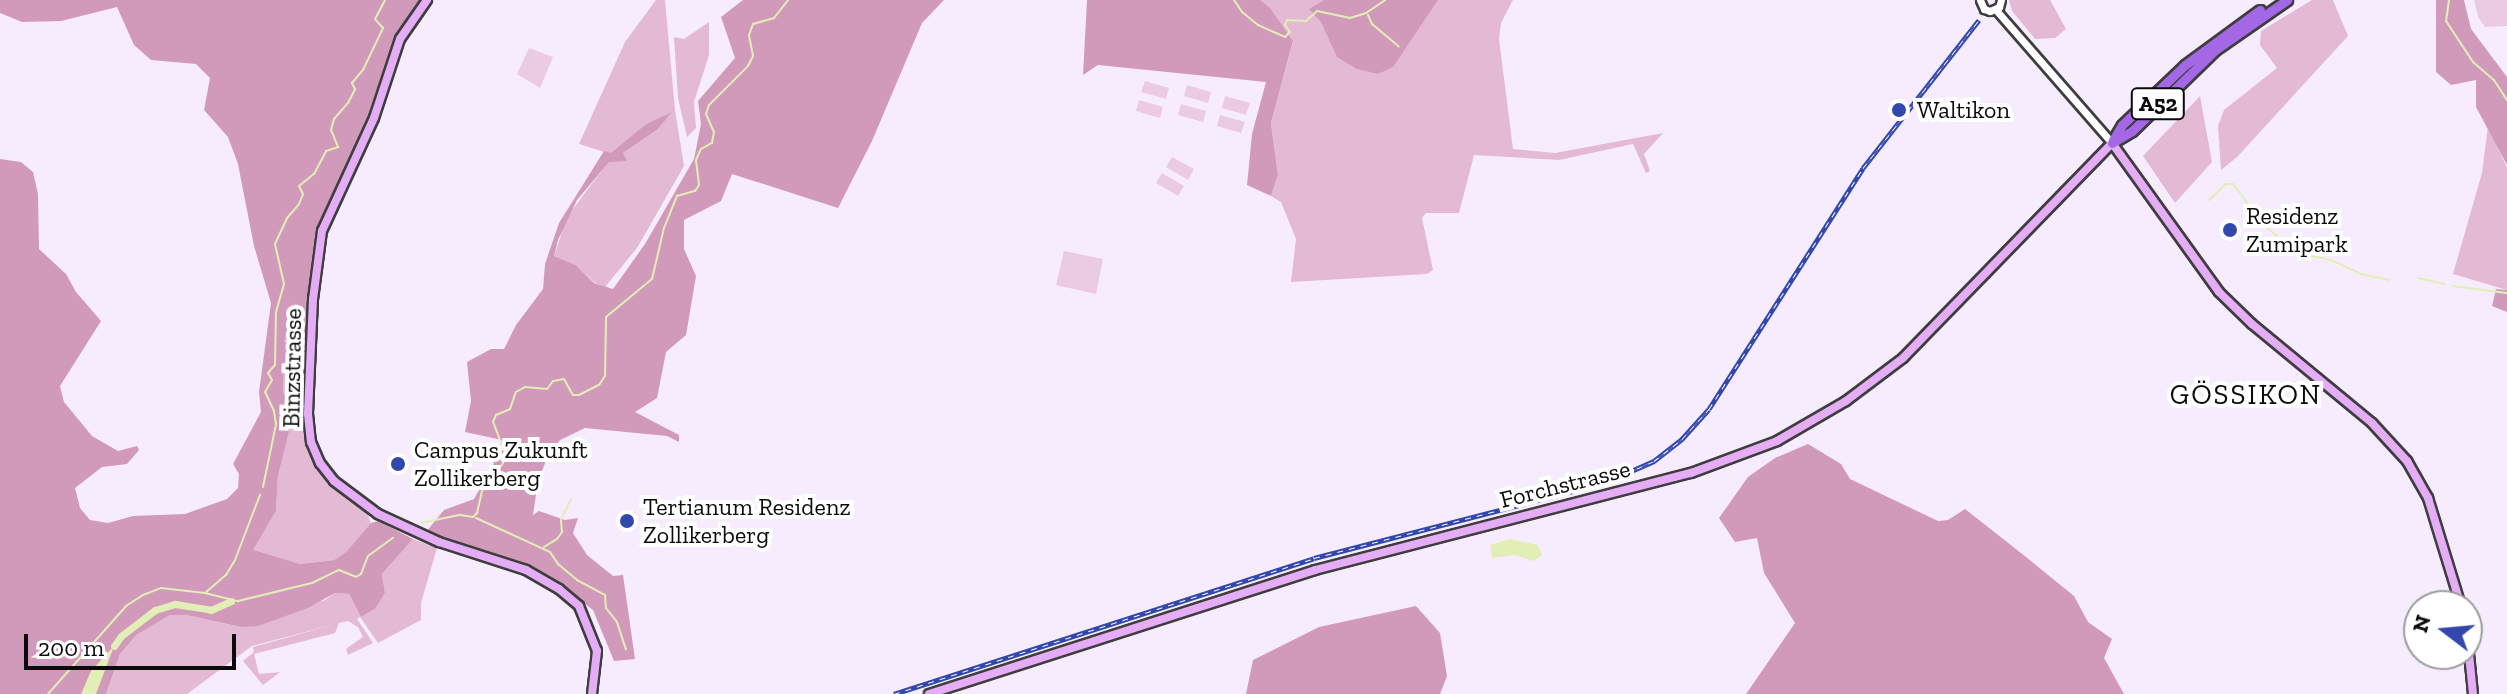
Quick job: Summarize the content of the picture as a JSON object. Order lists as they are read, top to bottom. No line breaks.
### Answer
{"streets":{"highway":["A52","Forchstrasse"],"main road":["Binzstrasse"]},"districts":["GÖSSIKON"],"places":["Waltikon","Residenz Zumipark","Campus Zukunft Zollikerberg","Tertianum Residenz Zollikerberg"],"scale_bar":"200 m","north":"left"}
